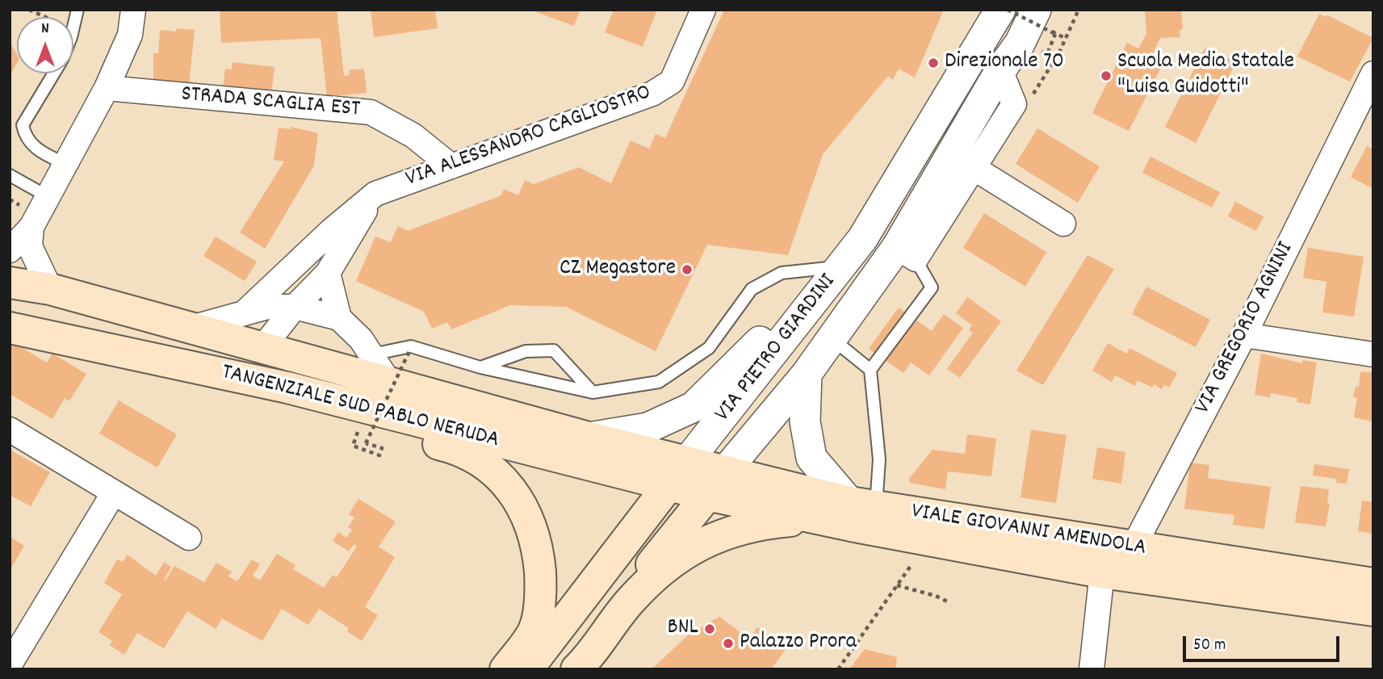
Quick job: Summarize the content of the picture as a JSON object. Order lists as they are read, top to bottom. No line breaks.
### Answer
{"streets":{"main road":["VIA PIETRO GIARDINI","TANGENZIALE SUD PABLO NERUDA","VIALE GIOVANNI AMENDOLA"],"street":["STRADA SCAGLIA EST","VIA ALESSANDRO CAGLIOSTRO","VIA GREGORIO AGNINI"]},"crossings":[["STRADA SCAGLIA EST","VIA ALESSANDRO CAGLIOSTRO"],["VIA ALESSANDRO CAGLIOSTRO","TANGENZIALE SUD PABLO NERUDA"],["VIA GREGORIO AGNINI","VIALE GIOVANNI AMENDOLA"],["VIA PIETRO GIARDINI","TANGENZIALE SUD PABLO NERUDA"],["VIA PIETRO GIARDINI","VIALE GIOVANNI AMENDOLA"],["TANGENZIALE SUD PABLO NERUDA","VIALE GIOVANNI AMENDOLA"]],"places":["Direzionale 70","Scuola Media Statale \"Luisa Guidotti\"","CZ Megastore","BNL","Palazzo Prora"],"scale_bar":"50 m","north":"top"}
